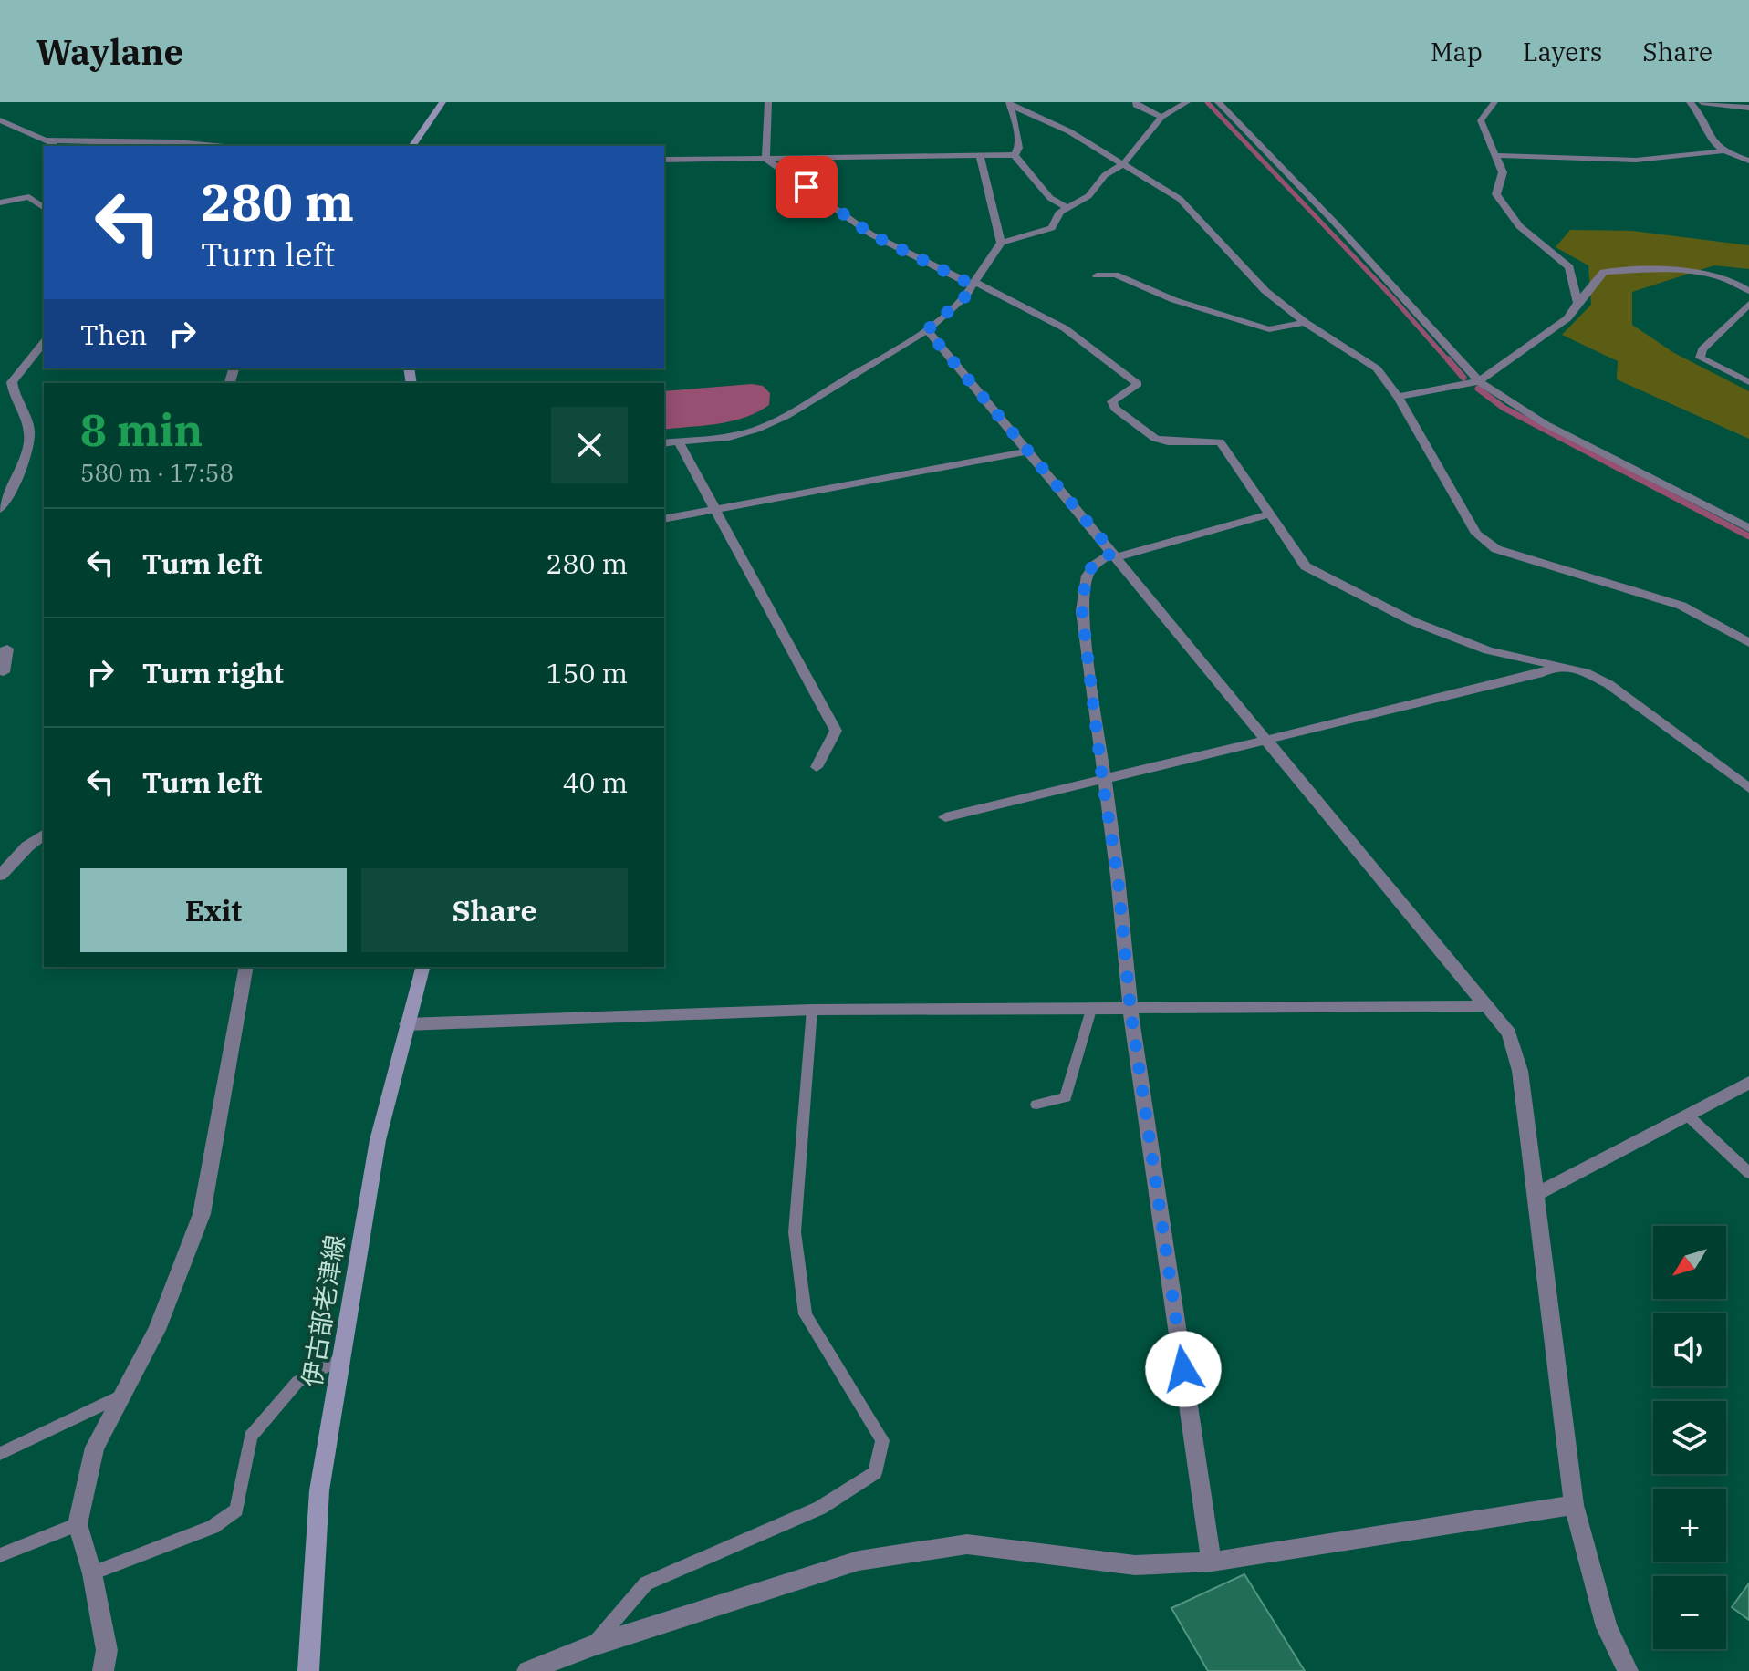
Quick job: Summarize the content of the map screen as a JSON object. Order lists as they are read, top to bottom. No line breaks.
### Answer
{"streets":{"main road":["伊古部老津線"]},"north":"bottom left","page":{"header":"Waylane","nav":["Map","Layers","Share"],"turn":["280 m","Turn left"],"then":"Then","heading":["8 min","580 m · 17:58"],"list":[{"name":"Turn left","value":"280 m"},{"name":"Turn right","value":"150 m"},{"name":"Turn left","value":"40 m"}],"buttons":["Exit","Share"],"map_buttons":["+","−"]}}
